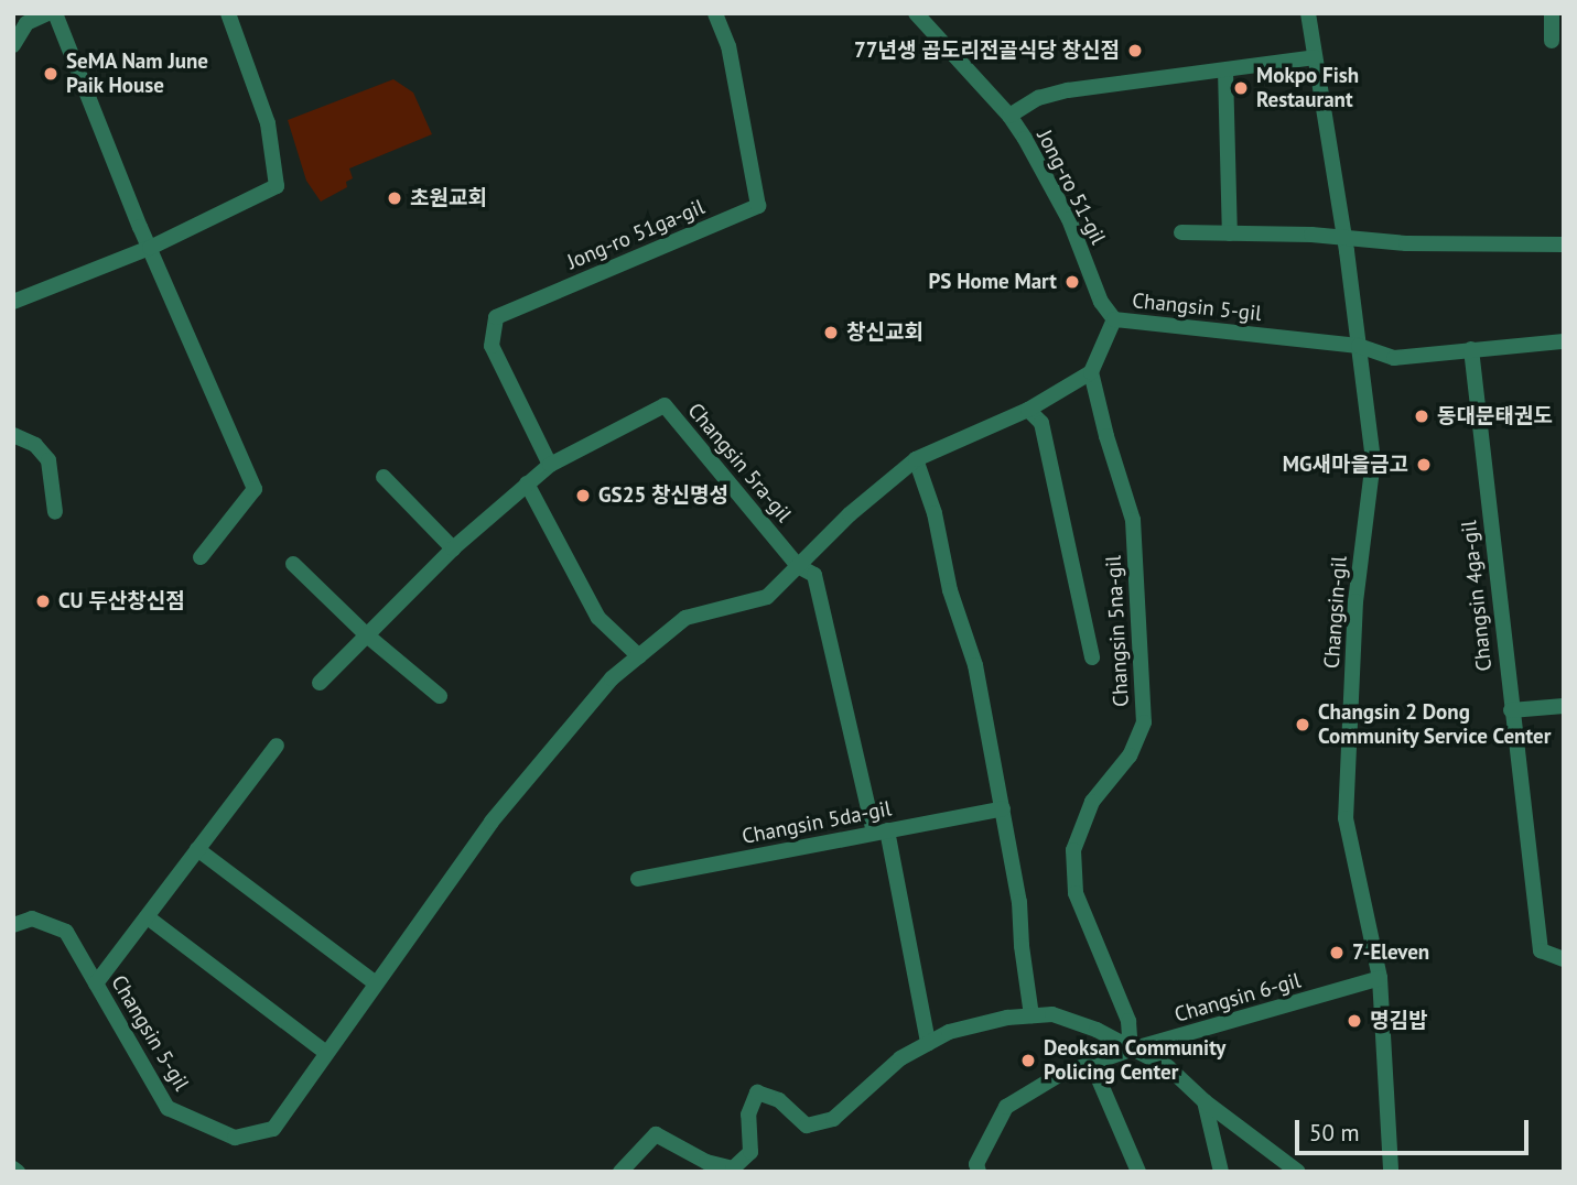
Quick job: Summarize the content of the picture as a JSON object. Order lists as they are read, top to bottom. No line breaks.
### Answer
{"streets":{"street":["Jong-ro 51-gil","Jong-ro 51ga-gil","Changsin 5-gil","Changsin 5ra-gil","Changsin 4ga-gil","Changsin-gil","Changsin 5na-gil","Changsin 5da-gil","Changsin 6-gil"]},"crossings":[["Jong-ro 51-gil","Changsin 5-gil"],["Jong-ro 51ga-gil","Changsin 5ra-gil"],["Changsin 5-gil","Changsin 5ra-gil"],["Changsin 5-gil","Changsin 4ga-gil"],["Changsin 5-gil","Changsin-gil"],["Changsin 5-gil","Changsin 5na-gil"],["Changsin-gil","Changsin 6-gil"],["Changsin 5na-gil","Changsin 6-gil"]],"places":["77년생 곱도리전골식당 창신점","SeMA Nam June Paik House","Mokpo Fish Restaurant","초원교회","PS Home Mart","창신교회","동대문태권도","MG새마을금고","GS25 창신명성","CU 두산창신점","Changsin 2 Dong Community Service Center","7-Eleven","명김밥","Deoksan Community Policing Center"],"scale_bar":"50 m"}
